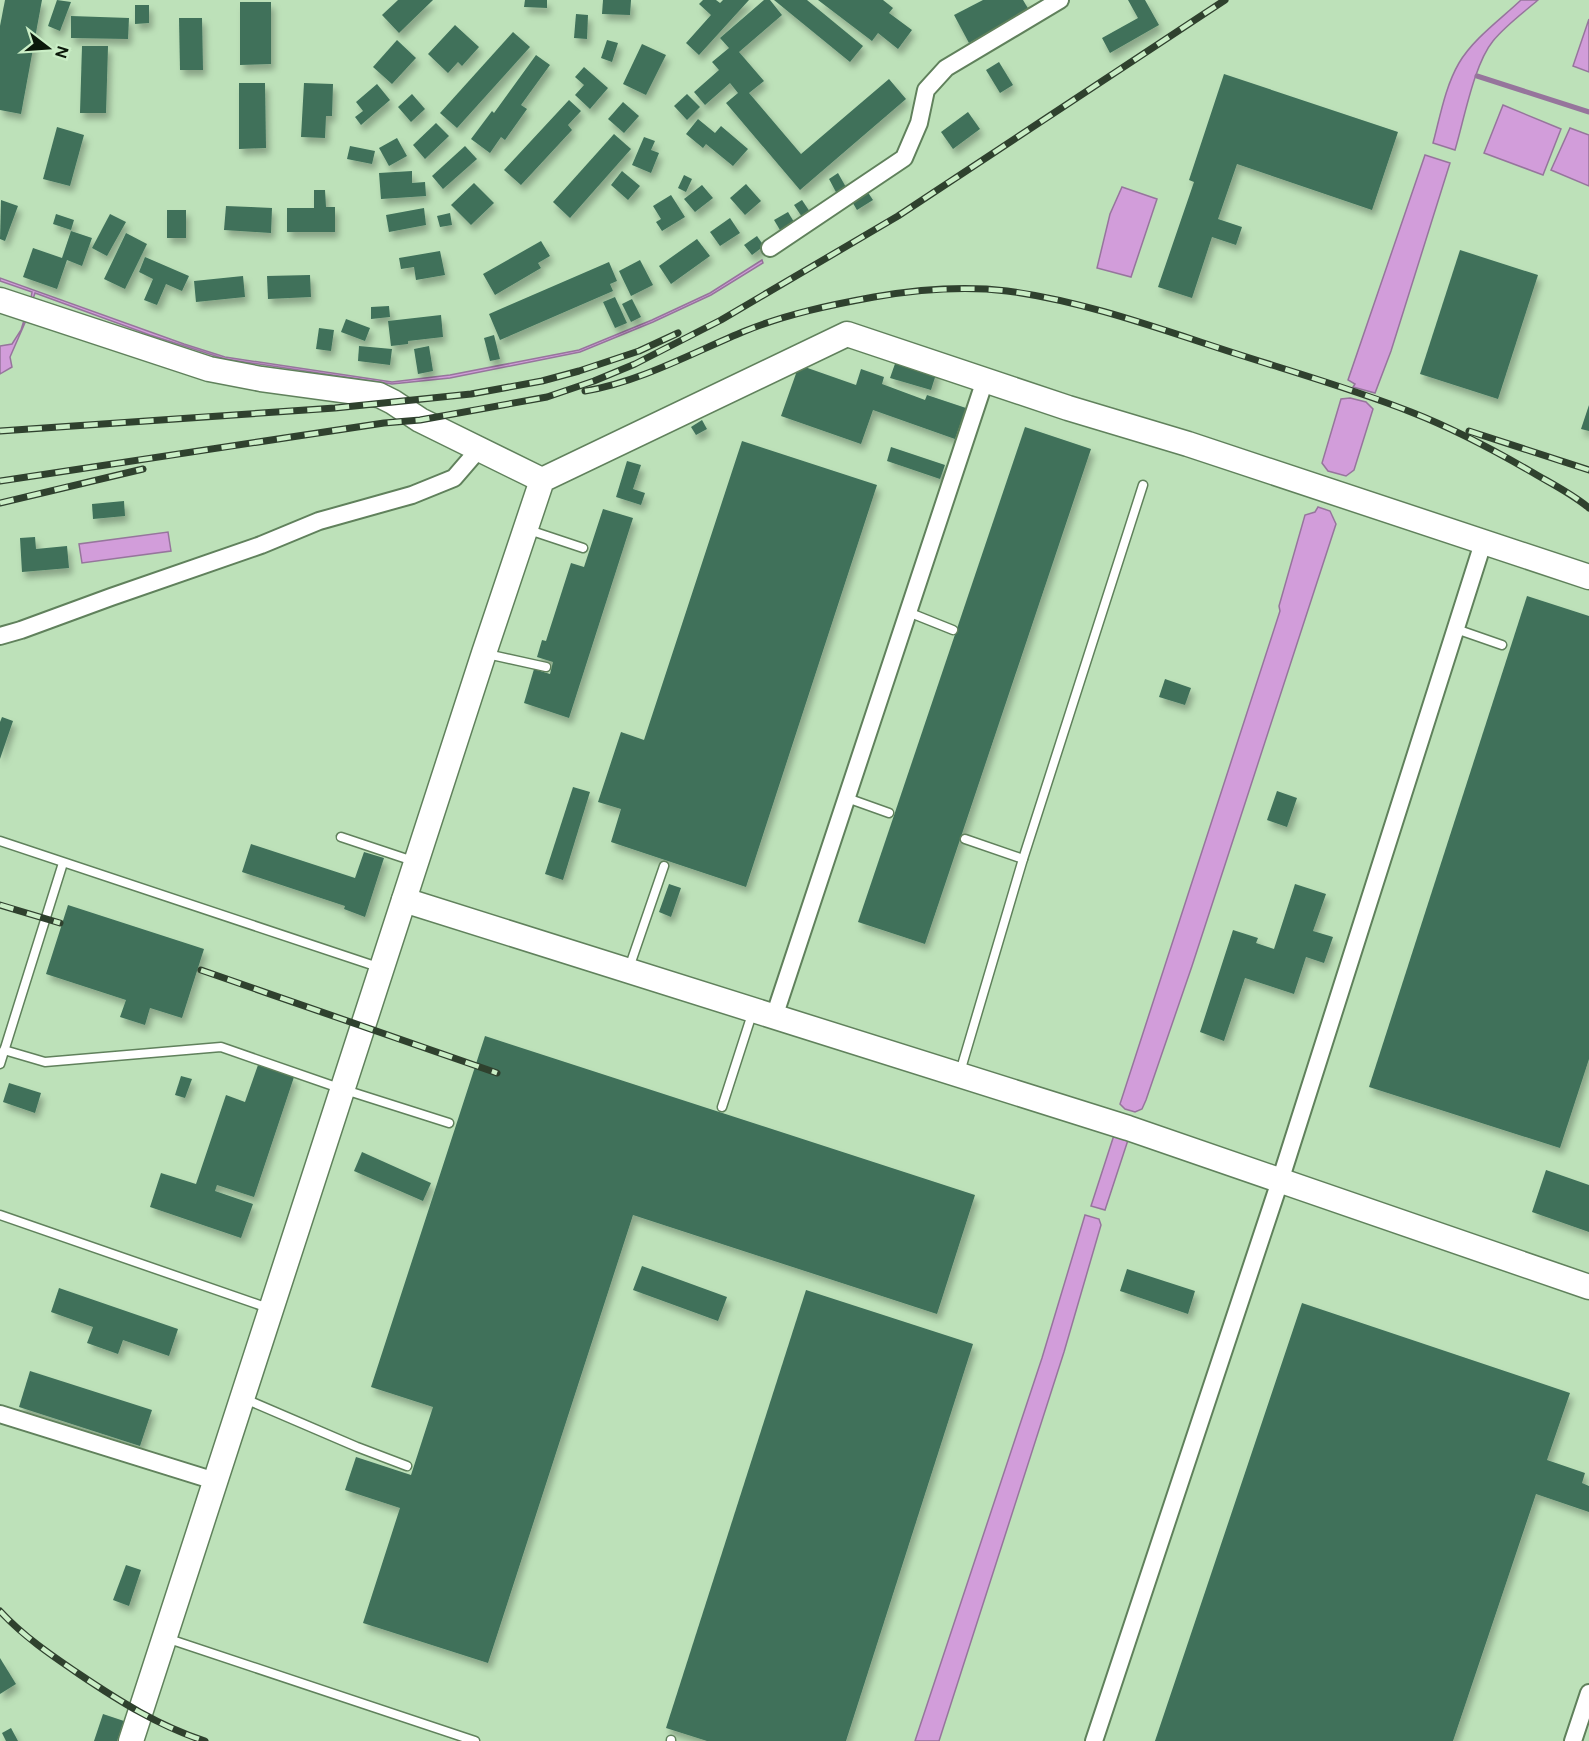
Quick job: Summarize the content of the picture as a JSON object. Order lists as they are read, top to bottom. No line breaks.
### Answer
{"north":"right"}
